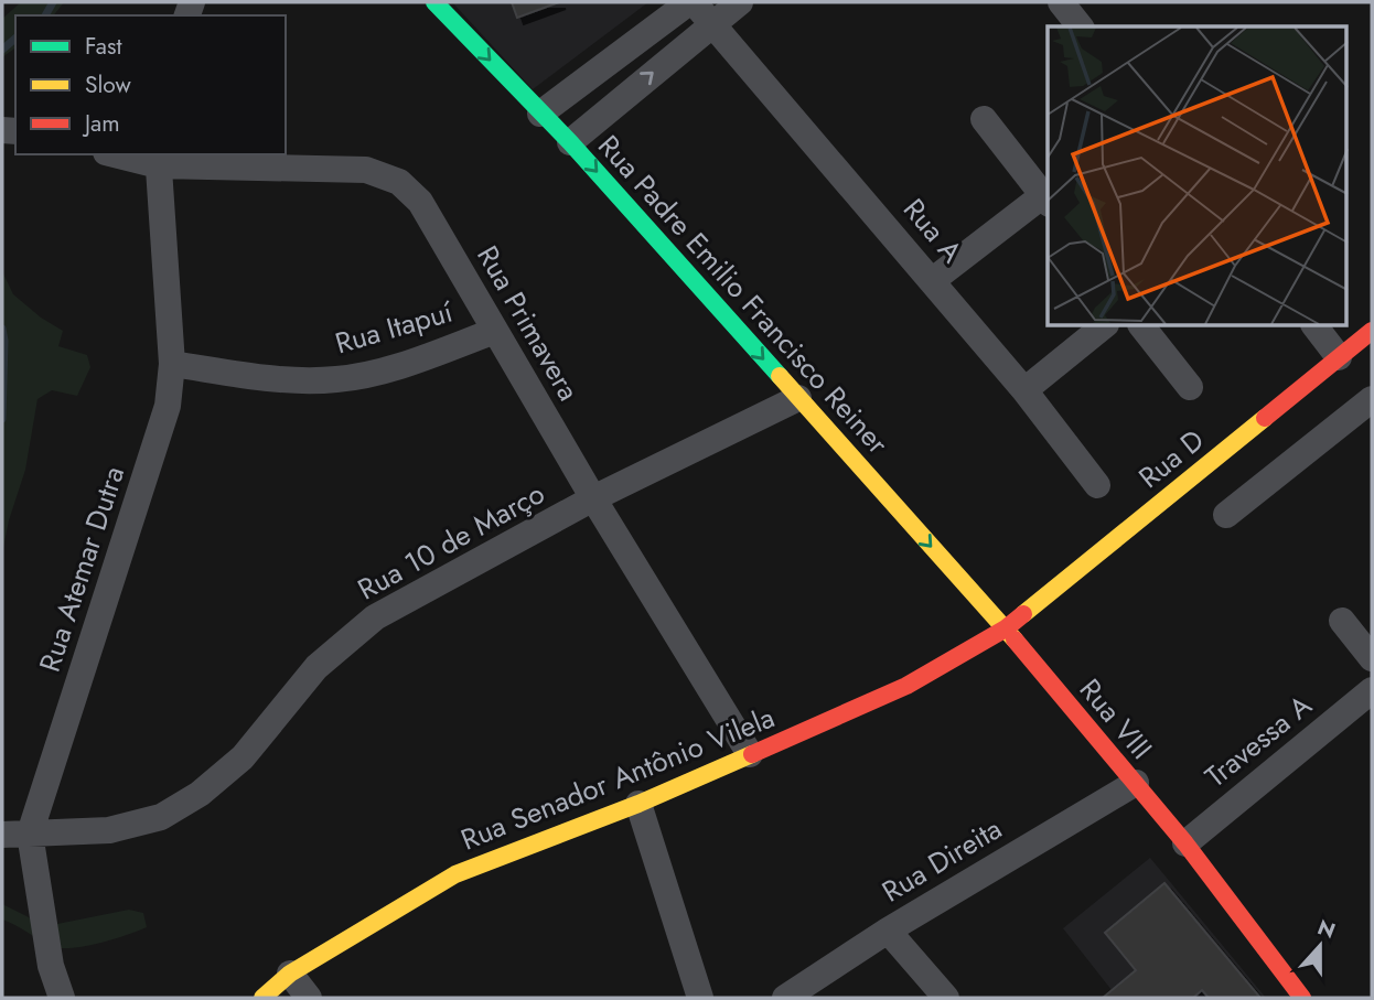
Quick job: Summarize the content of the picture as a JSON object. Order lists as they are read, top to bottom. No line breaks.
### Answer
{"streets":{"street":["Rua A","Rua Padre Emilio Francisco Reiner","Rua Primavera","Rua Itapuí","Rua D","Rua 10 de Março","Rua Atemar Dutra","Rua VIII","Travessa A","Rua Senador Antônio Vilela","Rua Direita"]},"crossings":[["Rua Padre Emilio Francisco Reiner","Rua D"],["Rua Padre Emilio Francisco Reiner","Rua 10 de Março"],["Rua Padre Emilio Francisco Reiner","Rua VIII"],["Rua Padre Emilio Francisco Reiner","Rua Senador Antônio Vilela"],["Rua Primavera","Rua Itapuí"],["Rua Primavera","Rua 10 de Março"],["Rua Primavera","Rua Atemar Dutra"],["Rua Primavera","Rua Senador Antônio Vilela"],["Rua Itapuí","Rua Atemar Dutra"],["Rua D","Rua VIII"],["Rua D","Rua Senador Antônio Vilela"],["Rua 10 de Março","Rua Atemar Dutra"],["Rua VIII","Travessa A"],["Rua VIII","Rua Senador Antônio Vilela"],["Rua VIII","Rua Direita"]],"one_way":["Rua Padre Emilio Francisco Reiner"],"legend":["Fast","Slow","Jam"],"north":"top"}
